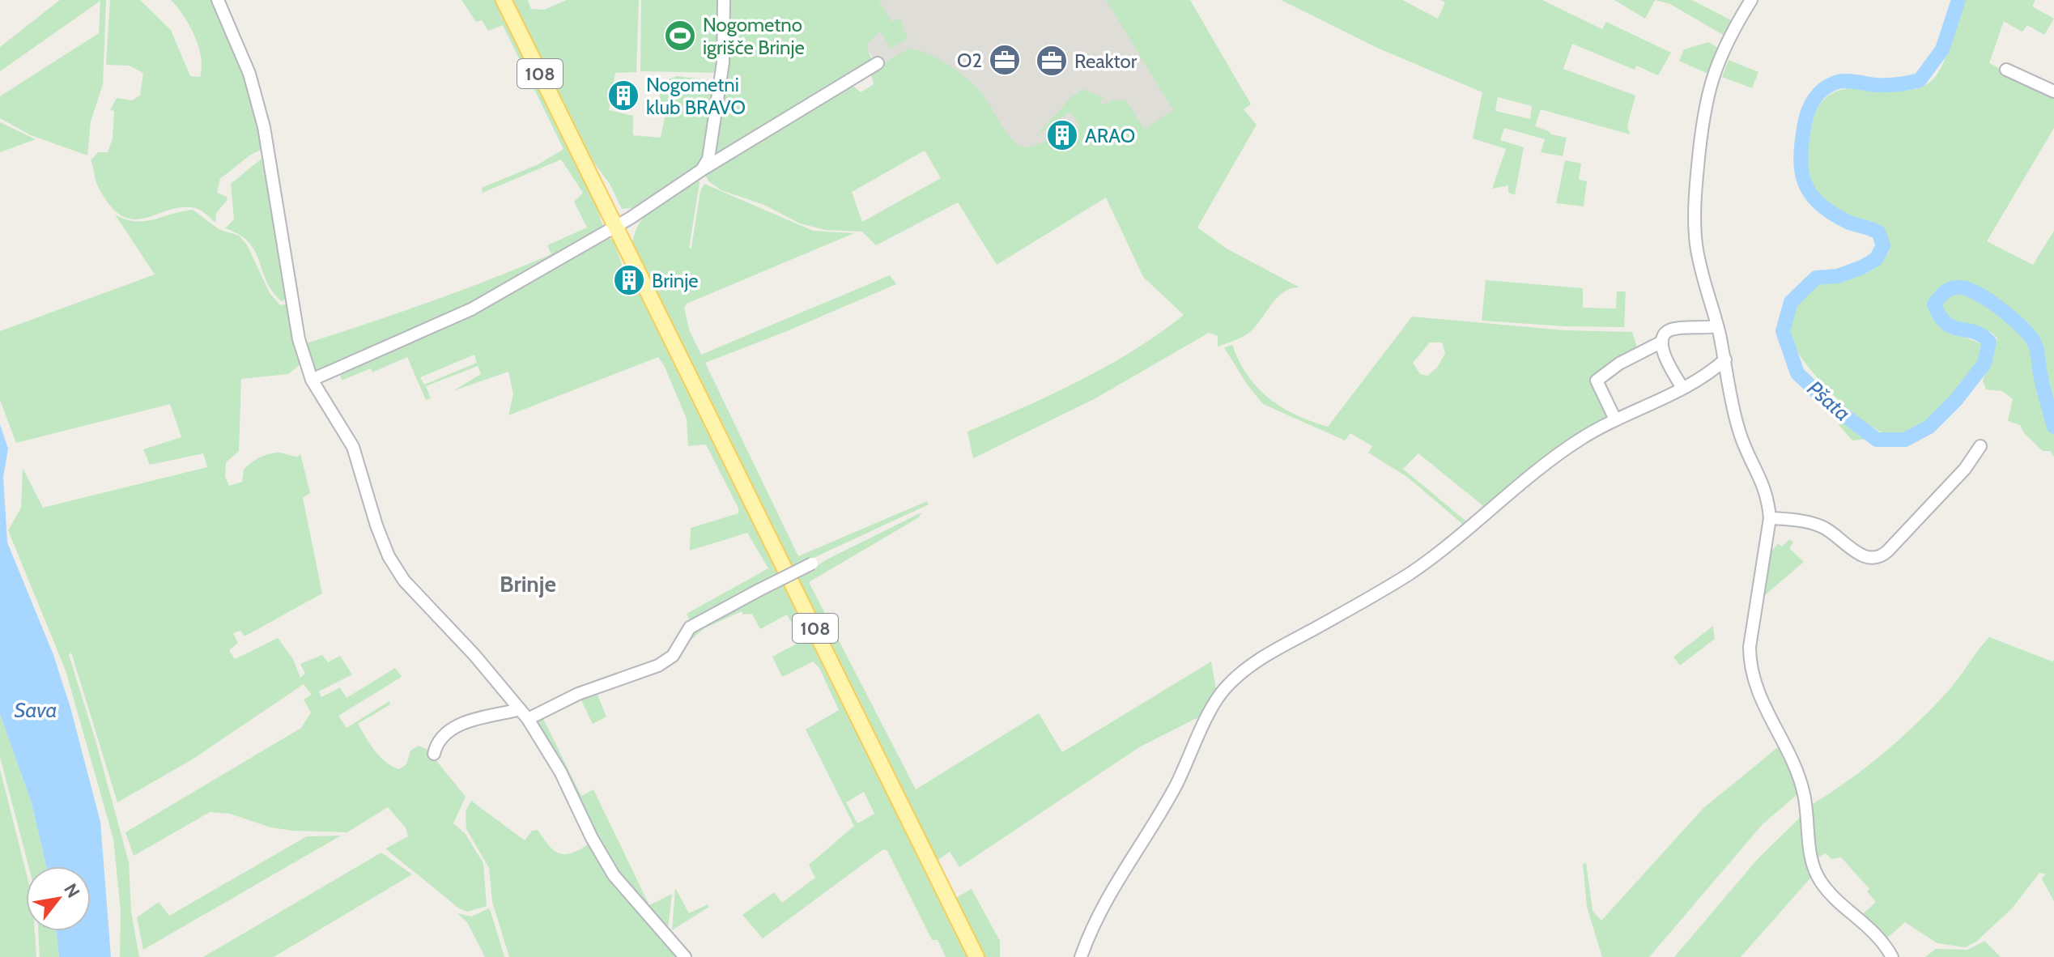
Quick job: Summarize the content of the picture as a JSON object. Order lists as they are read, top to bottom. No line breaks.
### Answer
{"streets":{"main road":["108"]},"districts":["Brinje"],"water":["Pšata","Sava"],"places":{"sports":["Nogometno igrišče Brinje"],"office":["O2","Reaktor"],"building":["Nogometni klub BRAVO","ARAO","Brinje"]},"north":"top right"}
